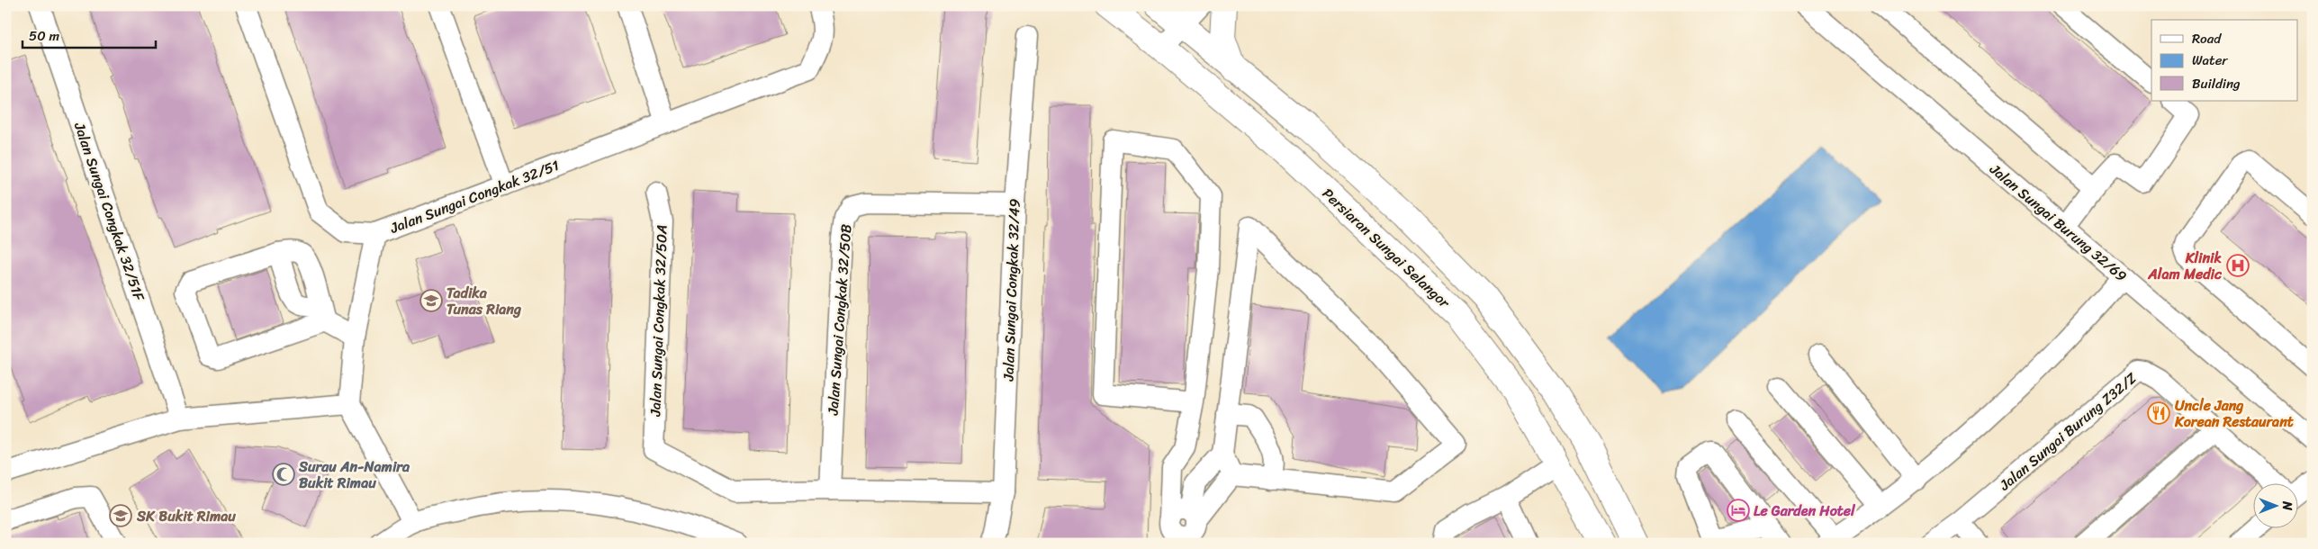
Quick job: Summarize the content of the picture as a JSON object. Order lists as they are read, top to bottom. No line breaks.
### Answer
{"streets":{"main road":["Persiaran Sungai Selangor"],"street":["Jalan Sungai Congkak 32/51","Jalan Sungai Congkak 32/51F","Jalan Sungai Burung 32/69","Jalan Sungai Congkak 32/49","Jalan Sungai Congkak 32/50B","Jalan Sungai Congkak 32/50A","Jalan Sungai Burung Z32/Z"]},"crossings":[["Jalan Sungai Congkak 32/49","Jalan Sungai Congkak 32/50B"],["Jalan Sungai Congkak 32/50B","Jalan Sungai Congkak 32/50A"]],"places":{"hospital":["Klinik Alam Medic"],"school or university":["Tadika Tunas Riang","SK Bukit Rimau"],"restaurant":["Uncle Jang Korean Restaurant"],"mosque":["Surau An-Namira Bukit Rimau"],"hotel":["Le Garden Hotel"]},"legend":["Road","Water","Building"],"scale_bar":"50 m","north":"right"}
